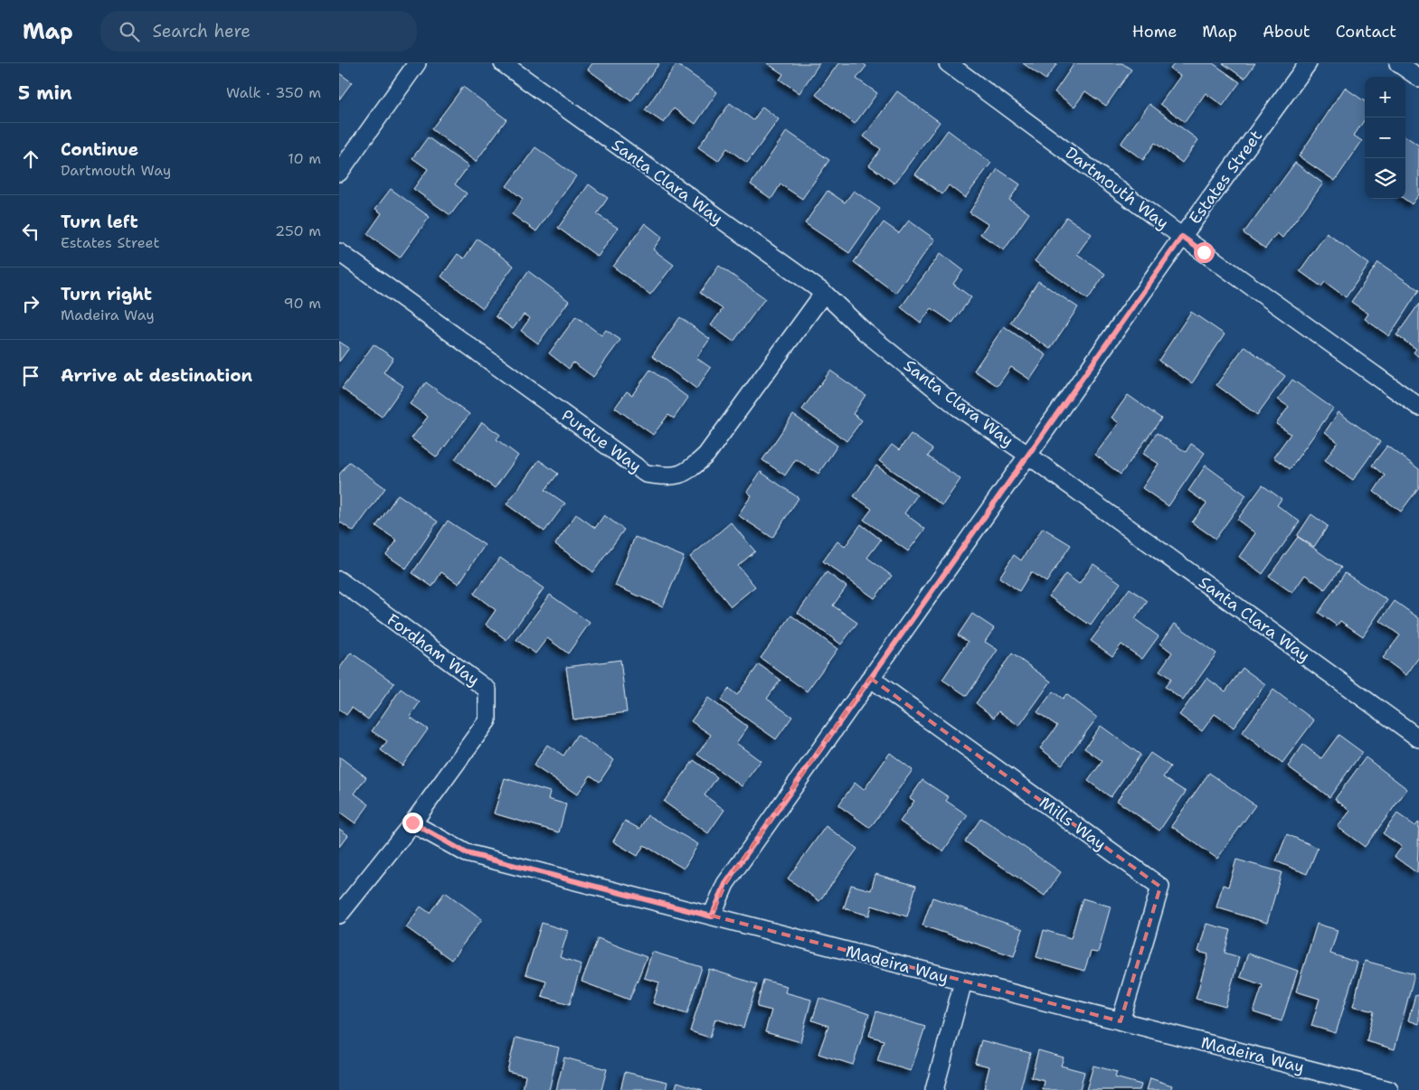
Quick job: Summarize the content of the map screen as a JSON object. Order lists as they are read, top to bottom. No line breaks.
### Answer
{"streets":{"street":["Estates Street","Santa Clara Way","Dartmouth Way","Purdue Way","Fordham Way","Mills Way","Madeira Way"]},"crossings":[["Estates Street","Santa Clara Way"],["Estates Street","Dartmouth Way"],["Estates Street","Mills Way"],["Estates Street","Madeira Way"],["Santa Clara Way","Purdue Way"],["Fordham Way","Madeira Way"],["Mills Way","Madeira Way"]],"page":{"header":"Map","search":"Search here","nav":["Home","Map","About","Contact"],"heading":["5 min","Walk · 350 m"],"map_buttons":["+","−"],"list":[["Continue","Dartmouth Way","10 m"],["Turn left","Estates Street","250 m"],["Turn right","Madeira Way","90 m"],"Arrive at destination"]}}
